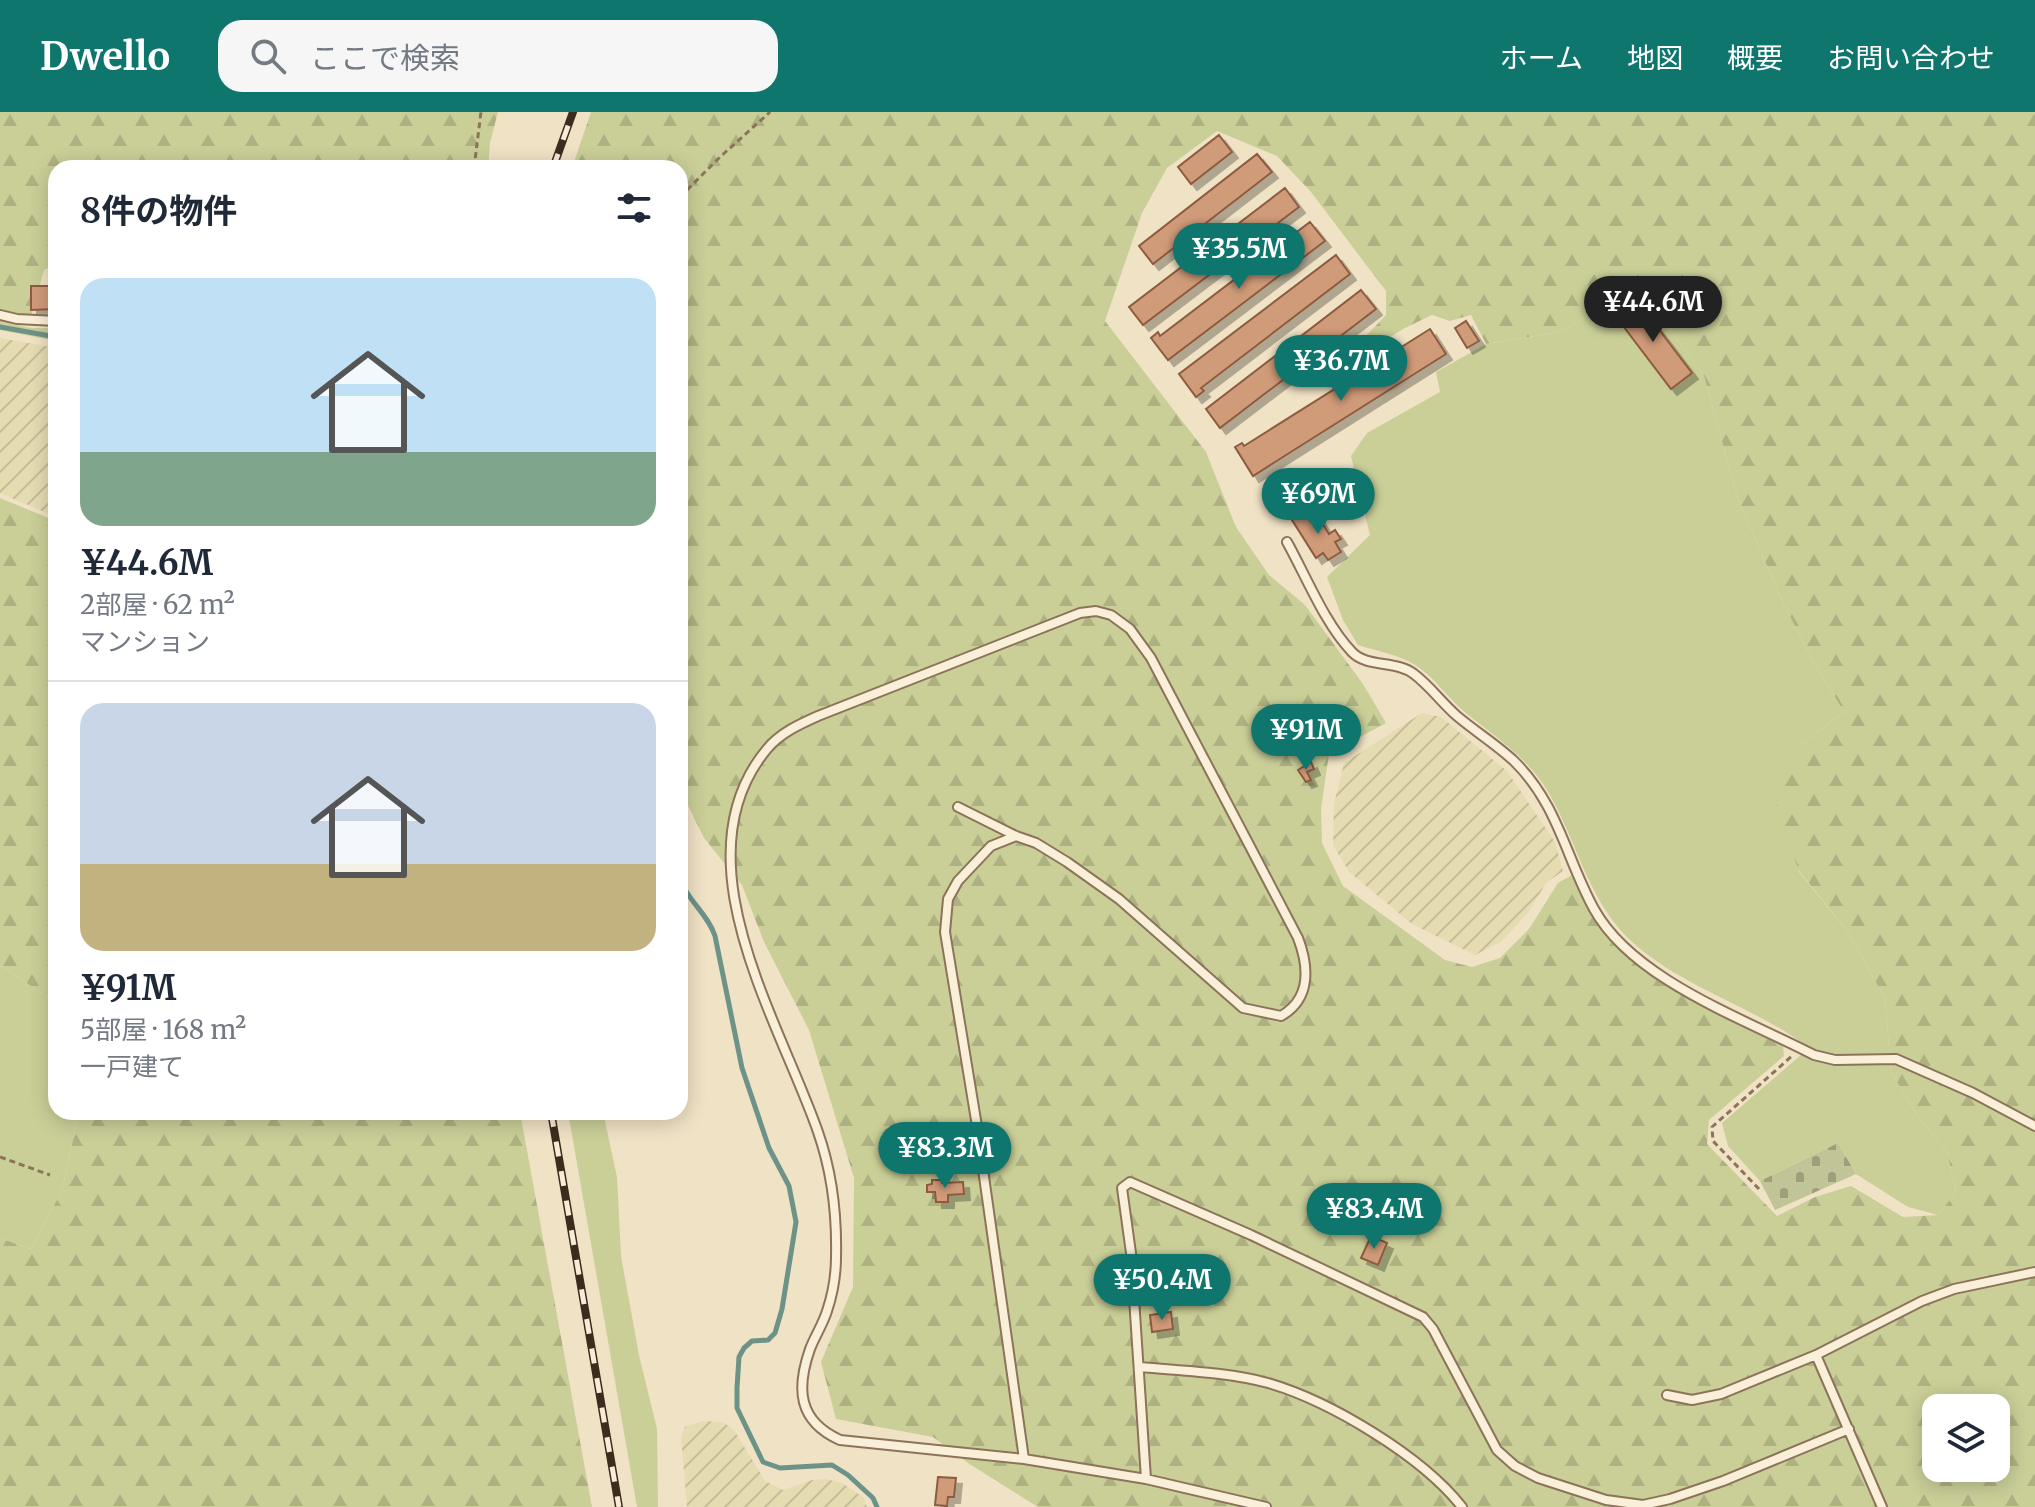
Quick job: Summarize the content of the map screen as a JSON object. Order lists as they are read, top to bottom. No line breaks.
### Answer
{"page":{"header":"Dwello","search":"ここで検索","nav":["ホーム","地図","概要","お問い合わせ"],"heading":"8件の物件","price":["¥35.5M","¥44.6M","¥36.7M","¥69M","¥91M","¥83.3M","¥83.4M","¥50.4M"],"list":[{"name":"¥44.6M","note":"2部屋 · 62 m² · マンション"},{"name":"¥91M","note":"5部屋 · 168 m² · 一戸建て"}]}}
